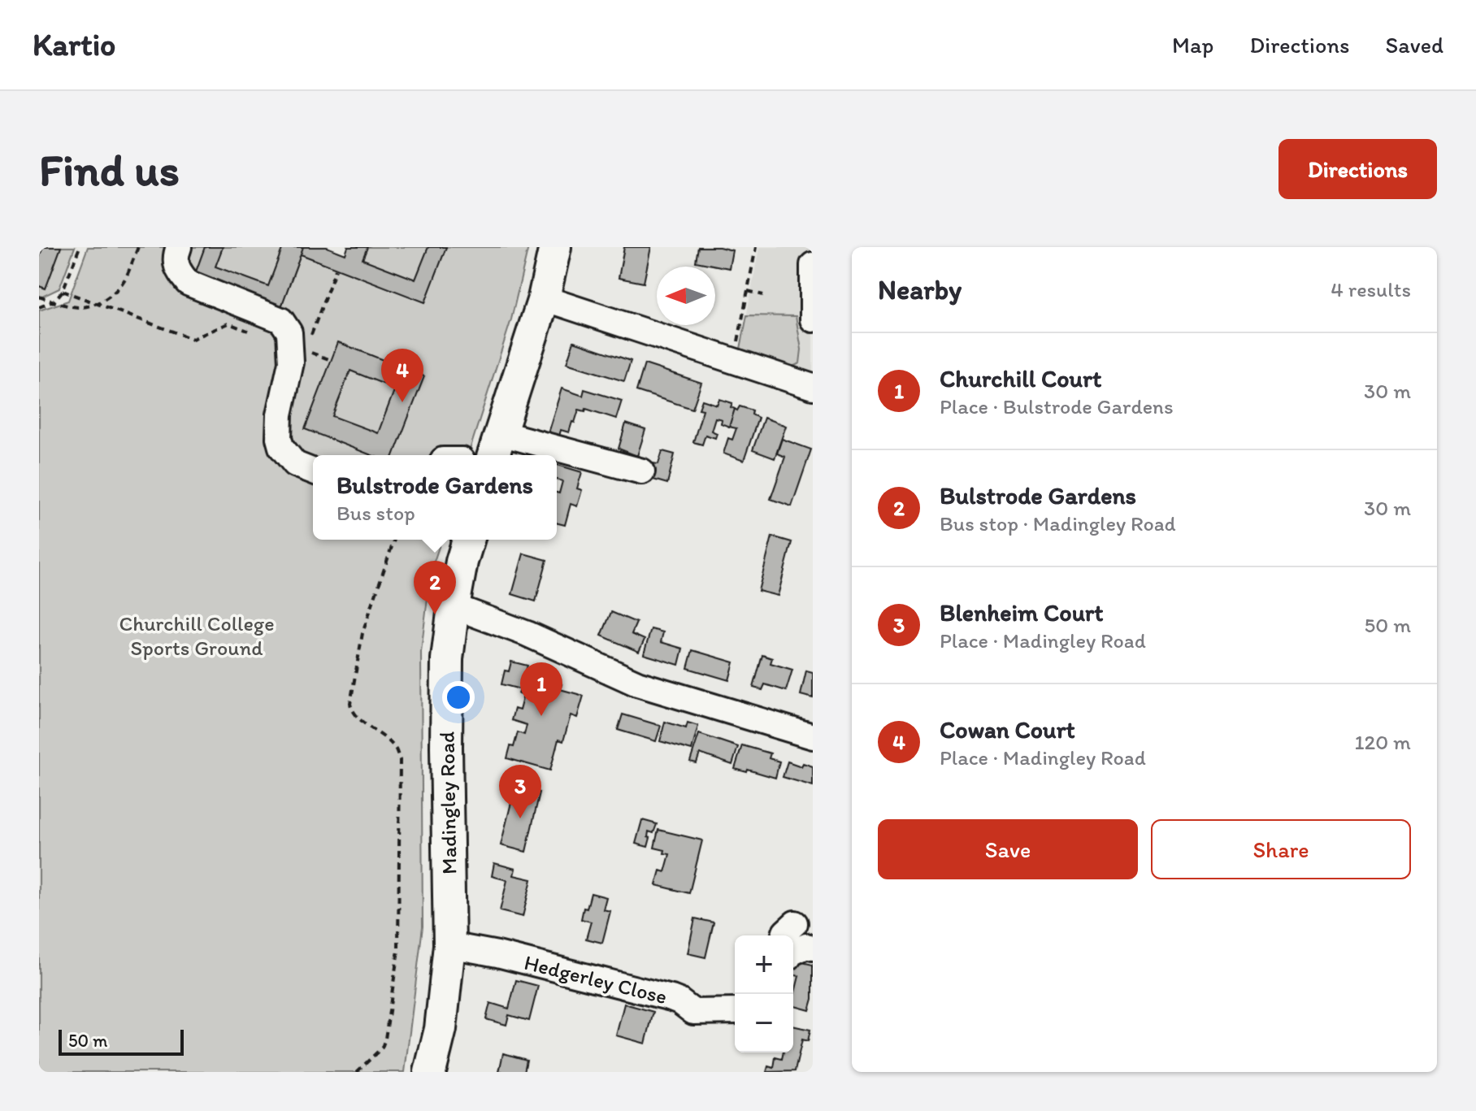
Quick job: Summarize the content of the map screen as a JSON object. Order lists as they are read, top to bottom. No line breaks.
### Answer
{"streets":{"main road":["Madingley Road"],"street":["Hedgerley Close"]},"crossings":[["Madingley Road","Hedgerley Close"]],"parks":["Churchill College Sports Ground"],"scale_bar":"50 m","north":"left","page":{"header":"Kartio","nav":["Map","Directions","Saved"],"buttons":["Directions",["Save","Share"]],"title":"Find us","heading":["Nearby","4 results"],"list":[{"mark":"1","name":"Churchill Court","note":"Place · Bulstrode Gardens","value":"30 m"},{"mark":"2","name":"Bulstrode Gardens","note":"Bus stop · Madingley Road","value":"30 m"},{"mark":"3","name":"Blenheim Court","note":"Place · Madingley Road","value":"50 m"},{"mark":"4","name":"Cowan Court","note":"Place · Madingley Road","value":"120 m"}],"pins":["4","2","1","3"],"popup":["Bulstrode Gardens","Bus stop"],"map_buttons":["+","−"],"scale":"50 m"}}
